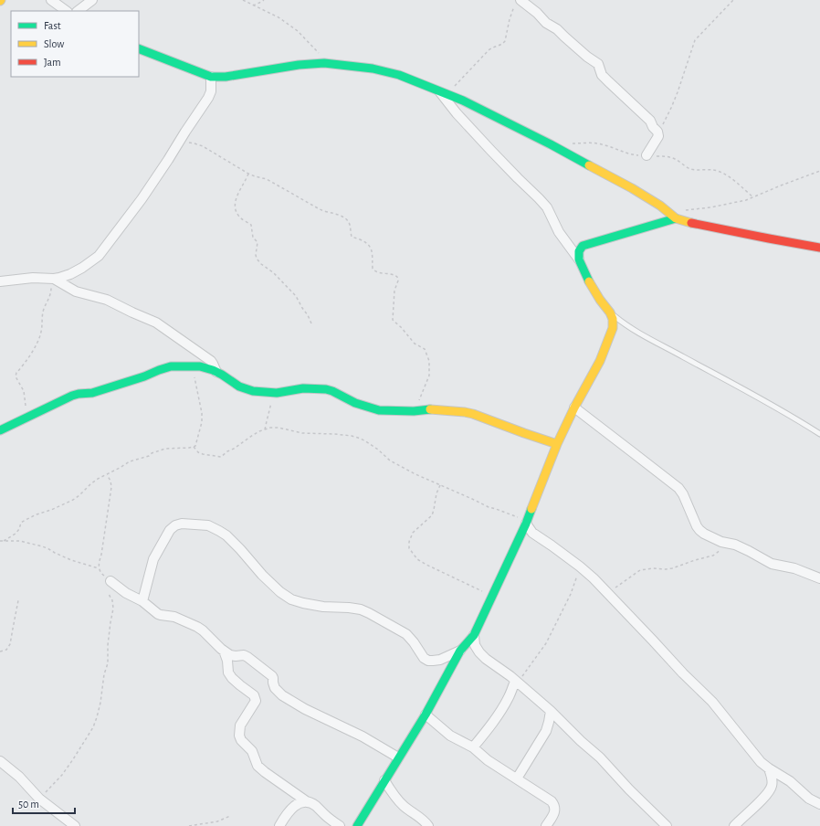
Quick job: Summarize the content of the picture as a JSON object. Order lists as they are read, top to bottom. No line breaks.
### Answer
{"legend":["Fast","Slow","Jam"],"scale_bar":"50 m"}
